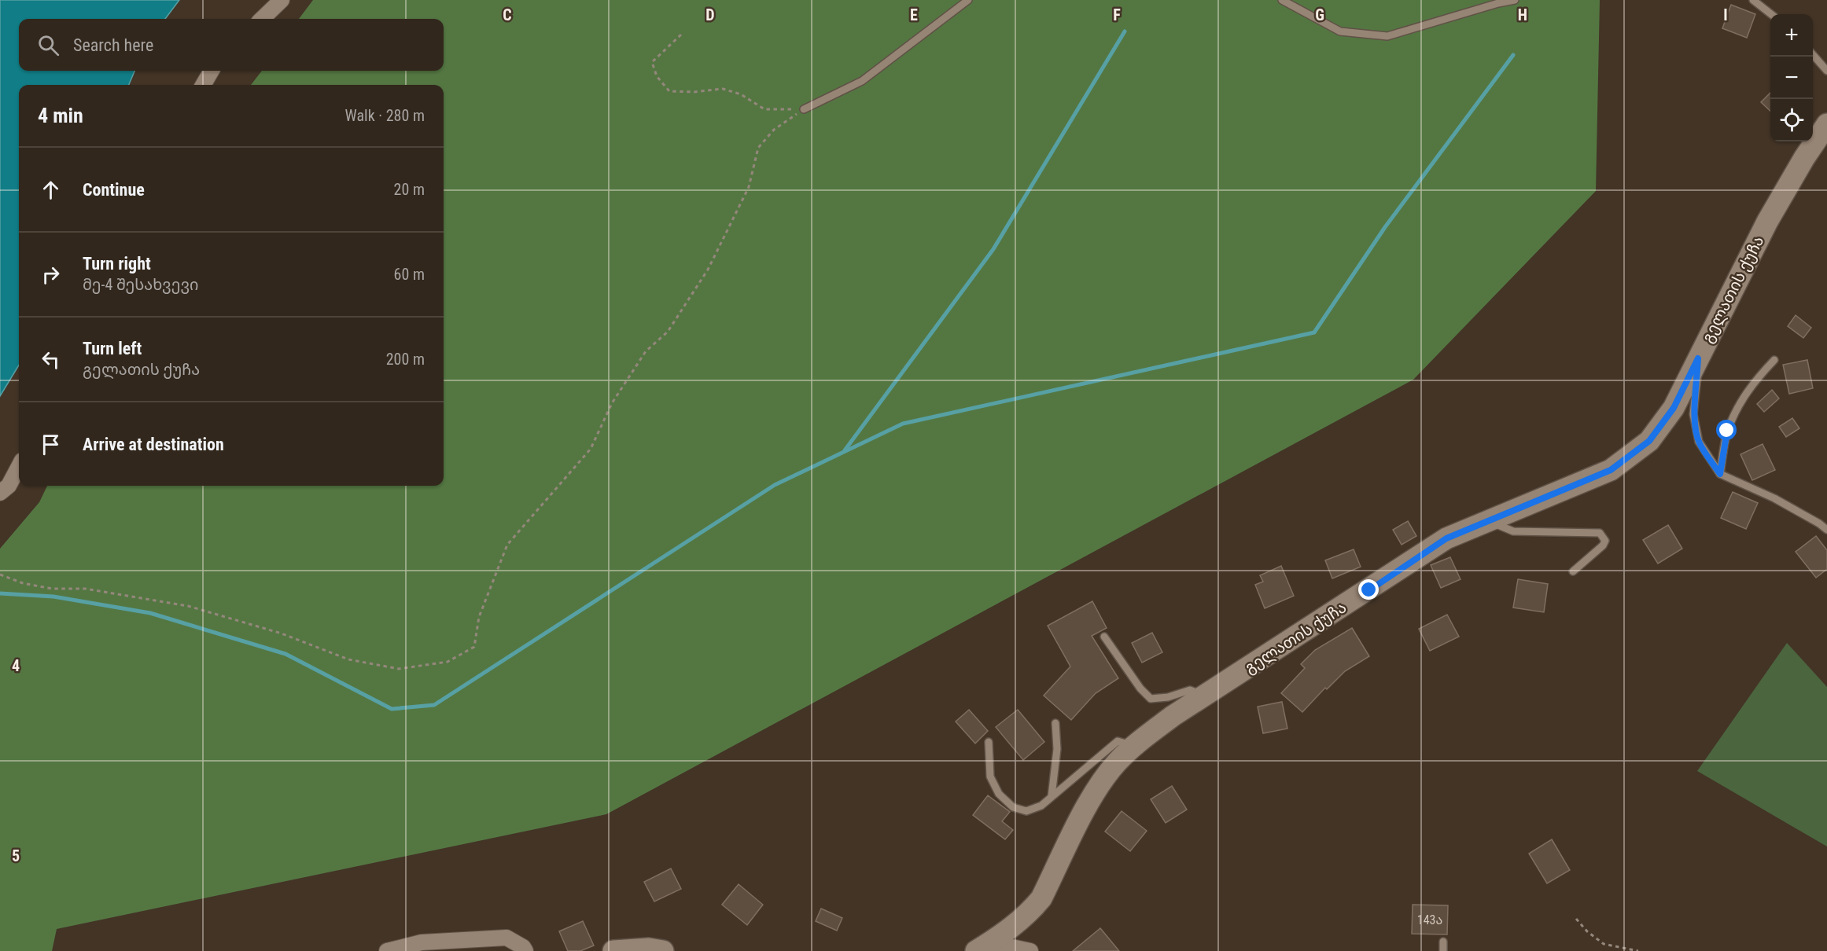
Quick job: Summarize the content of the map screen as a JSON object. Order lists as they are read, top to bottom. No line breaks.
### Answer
{"streets":{"main road":["გელათის ქუჩა"]},"house_numbers":["143ა"],"page":{"map_buttons":["+","−"],"search":"Search here","heading":["4 min","Walk · 280 m"],"list":[["Continue","20 m"],["Turn right","მე-4 შესახვევი","60 m"],["Turn left","გელათის ქუჩა","200 m"],"Arrive at destination"]},"grid":{"columns":["C","D","E","F","G","H","I"],"rows":["4","5"]}}
